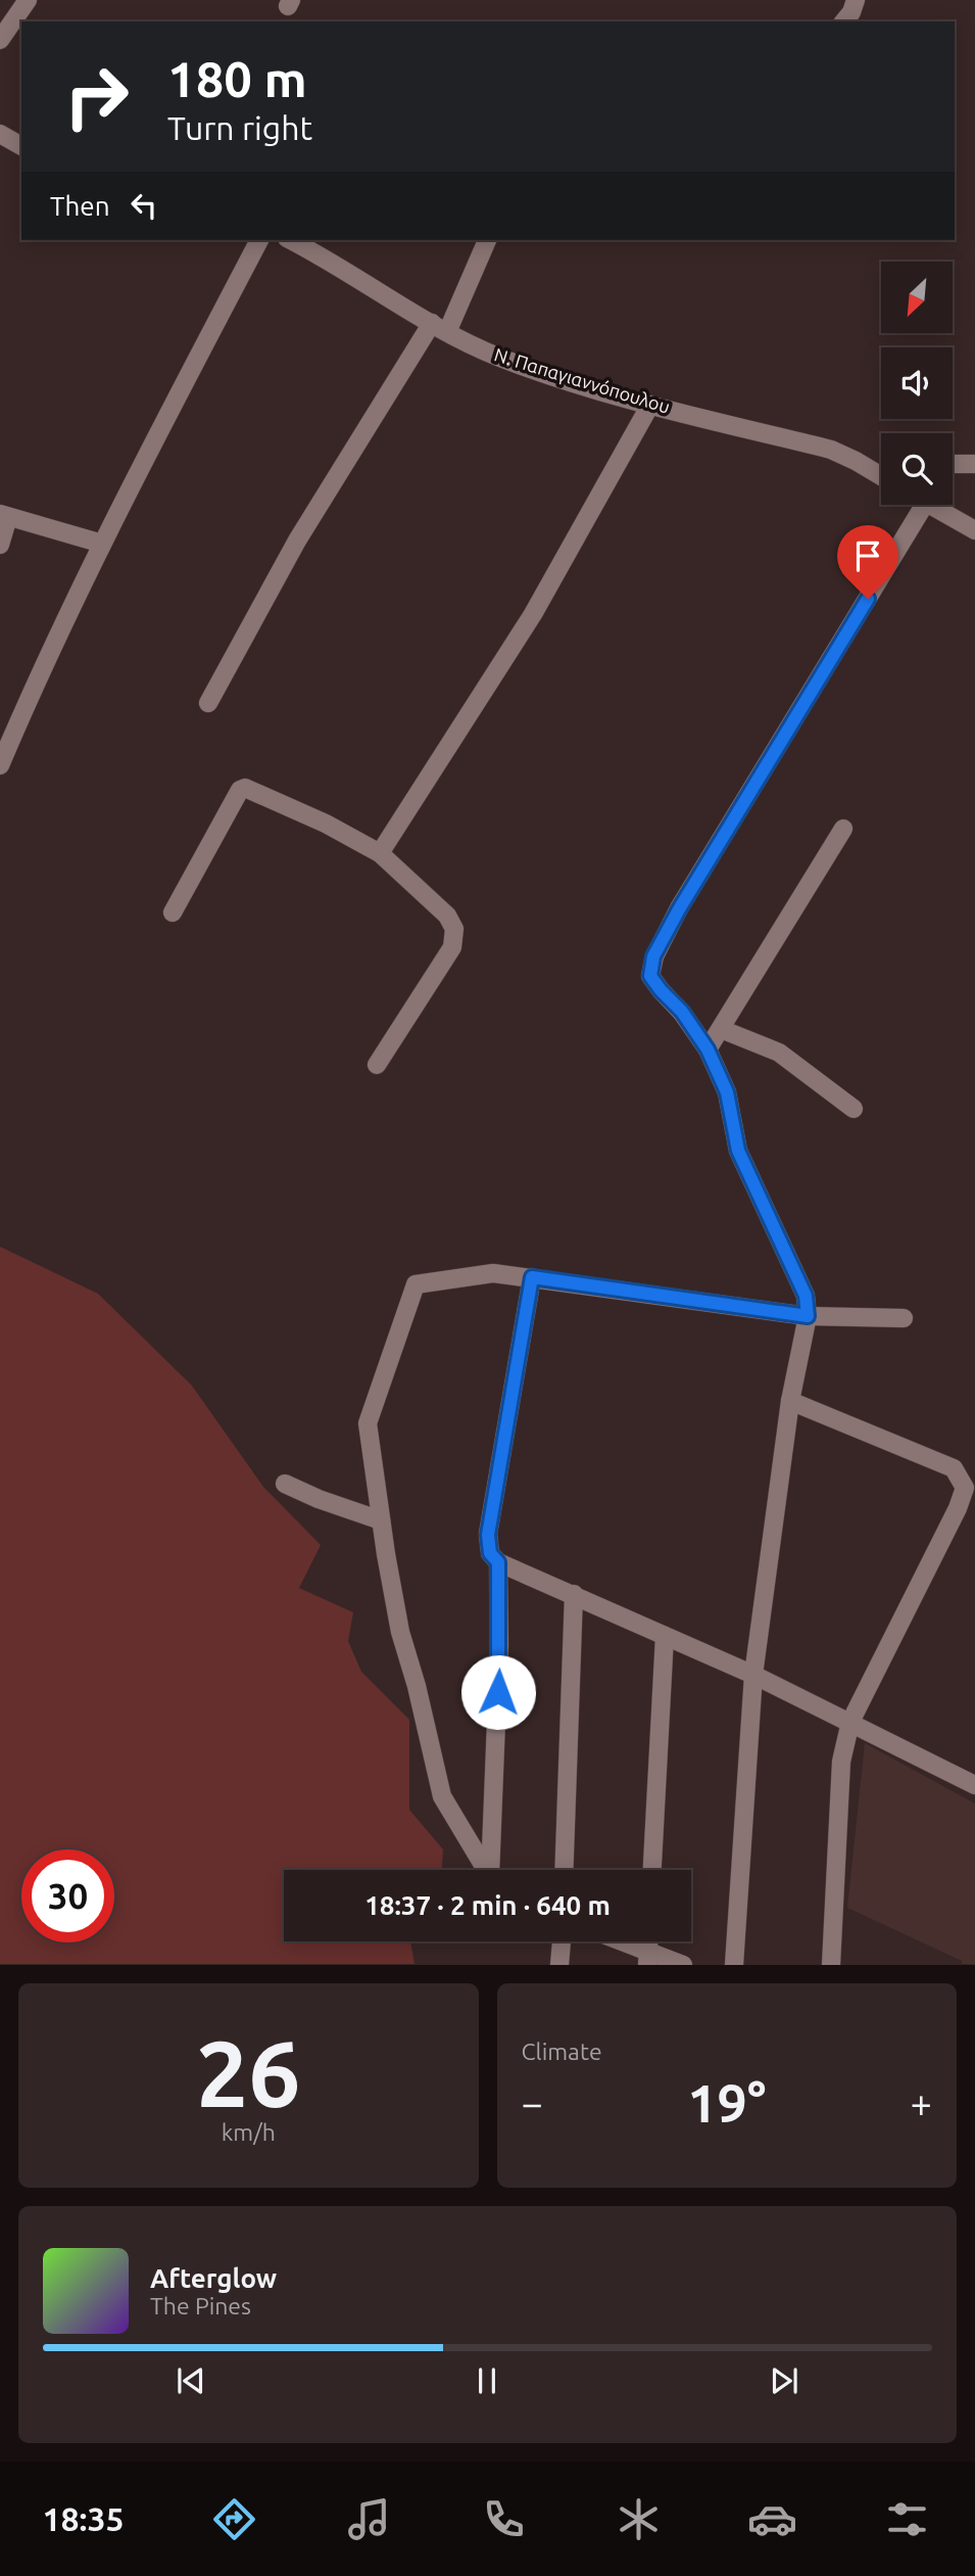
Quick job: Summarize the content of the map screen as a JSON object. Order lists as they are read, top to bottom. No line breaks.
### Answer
{"streets":{"street":["Ν. Παπαγιαννόπουλου"]},"north":"bottom left","page":{"turn":["180 m","Turn right"],"then":"Then","limit":"30","trip":"18:37 · 2 min · 640 m","tile":[["26","km/h"],"Climate"],"heat":["−","19°","+"],"song":["Afterglow","The Pines"],"tabs":"18:35"}}
